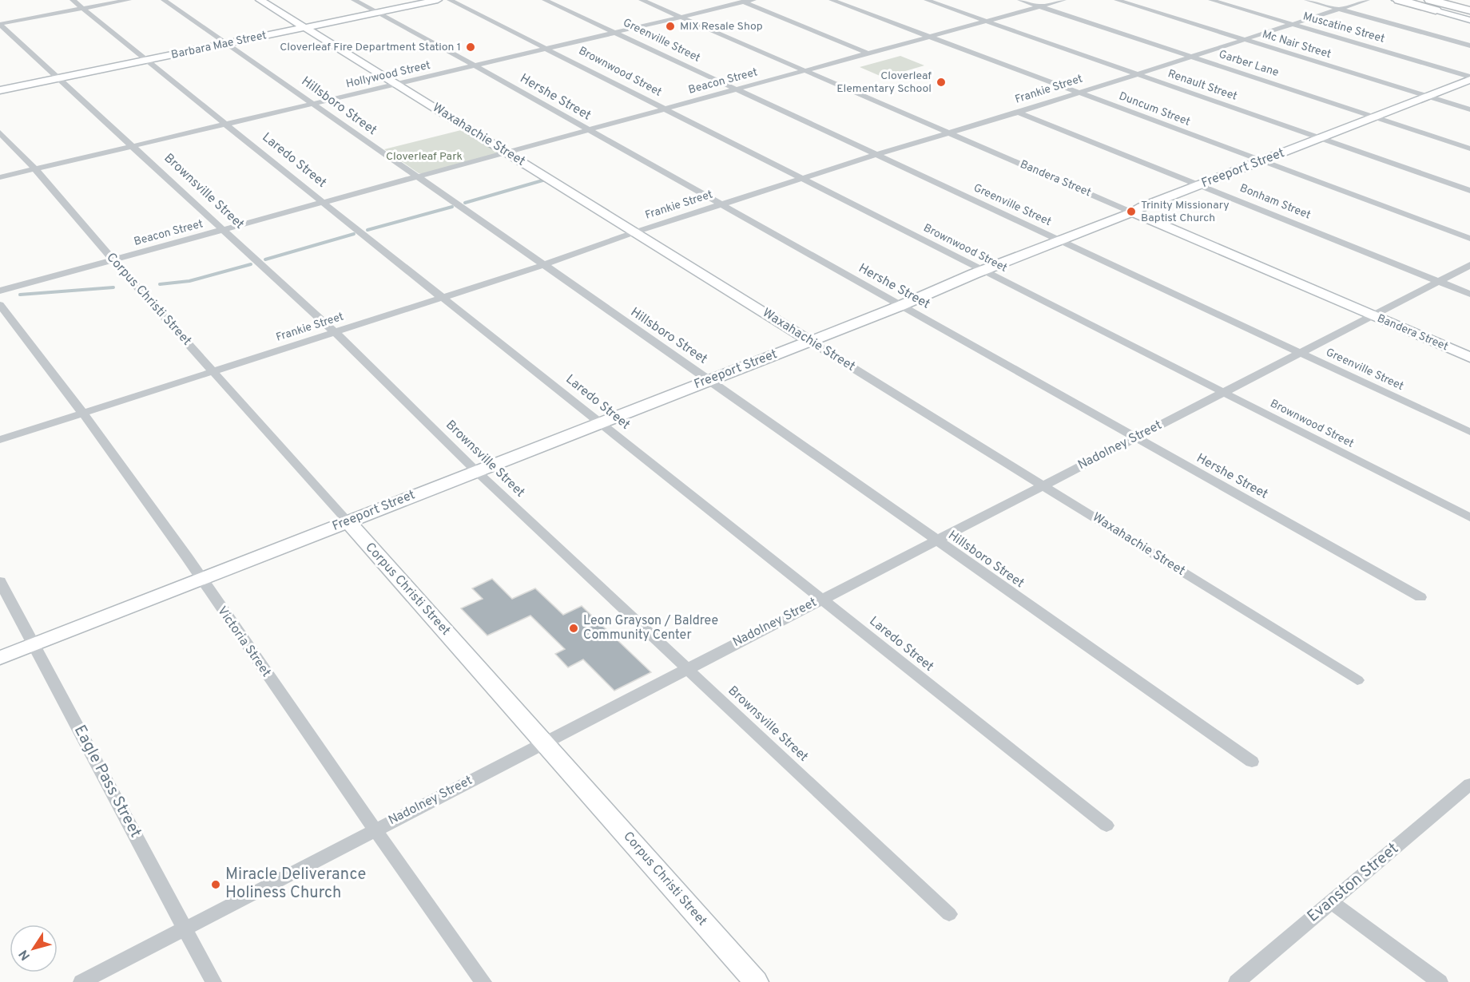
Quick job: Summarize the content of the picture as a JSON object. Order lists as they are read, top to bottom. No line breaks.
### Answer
{"streets":{"street":["Muscatine Street","Greenville Street","Mc Nair Street","Barbara Mae Street","Garber Lane","Brownwood Street","Hollywood Street","Beacon Street","Renault Street","Frankie Street","Hershe Street","Hillsboro Street","Duncum Street","Waxahachie Street","Laredo Street","Freeport Street","Bandera Street","Brownsville Street","Bonham Street","Corpus Christi Street","Nadolney Street","Victoria Street","Eagle Pass Street","Evanston Street"]},"crossings":[["Muscatine Street","Frankie Street"],["Muscatine Street","Freeport Street"],["Greenville Street","Hollywood Street"],["Greenville Street","Beacon Street"],["Greenville Street","Frankie Street"],["Greenville Street","Freeport Street"],["Greenville Street","Nadolney Street"],["Mc Nair Street","Frankie Street"],["Mc Nair Street","Freeport Street"],["Barbara Mae Street","Hershe Street"],["Barbara Mae Street","Hillsboro Street"],["Barbara Mae Street","Waxahachie Street"],["Barbara Mae Street","Laredo Street"],["Barbara Mae Street","Brownsville Street"],["Garber Lane","Beacon Street"],["Garber Lane","Frankie Street"],["Garber Lane","Freeport Street"],["Brownwood Street","Hollywood Street"],["Brownwood Street","Beacon Street"],["Brownwood Street","Frankie Street"],["Brownwood Street","Freeport Street"],["Brownwood Street","Nadolney Street"],["Hollywood Street","Hershe Street"],["Hollywood Street","Hillsboro Street"],["Hollywood Street","Waxahachie Street"],["Hollywood Street","Laredo Street"],["Hollywood Street","Bandera Street"],["Hollywood Street","Brownsville Street"],["Hollywood Street","Corpus Christi Street"],["Beacon Street","Renault Street"],["Beacon Street","Hershe Street"],["Beacon Street","Hillsboro Street"],["Beacon Street","Duncum Street"],["Beacon Street","Waxahachie Street"],["Beacon Street","Laredo Street"],["Beacon Street","Bandera Street"],["Beacon Street","Brownsville Street"],["Beacon Street","Corpus Christi Street"],["Renault Street","Frankie Street"],["Renault Street","Freeport Street"],["Frankie Street","Hershe Street"],["Frankie Street","Hillsboro Street"],["Frankie Street","Duncum Street"],["Frankie Street","Waxahachie Street"],["Frankie Street","Laredo Street"],["Frankie Street","Bandera Street"],["Frankie Street","Brownsville Street"],["Frankie Street","Bonham Street"],["Frankie Street","Corpus Christi Street"],["Frankie Street","Victoria Street"],["Hershe Street","Freeport Street"],["Hershe Street","Nadolney Street"],["Hillsboro Street","Freeport Street"],["Hillsboro Street","Nadolney Street"],["Duncum Street","Freeport Street"],["Waxahachie Street","Freeport Street"],["Waxahachie Street","Nadolney Street"],["Laredo Street","Freeport Street"],["Laredo Street","Nadolney Street"],["Freeport Street","Bandera Street"],["Freeport Street","Brownsville Street"],["Freeport Street","Bonham Street"],["Freeport Street","Corpus Christi Street"],["Freeport Street","Victoria Street"],["Freeport Street","Eagle Pass Street"],["Bandera Street","Nadolney Street"],["Brownsville Street","Nadolney Street"],["Bonham Street","Nadolney Street"],["Corpus Christi Street","Nadolney Street"],["Nadolney Street","Victoria Street"],["Nadolney Street","Eagle Pass Street"]],"parks":["Cloverleaf Park"],"places":["MIX Resale Shop","Cloverleaf Fire Department Station 1","Cloverleaf Elementary School","Trinity Missionary Baptist Church","Leon Grayson / Baldree Community Center","Miracle Deliverance Holiness Church"],"north":"bottom left"}
